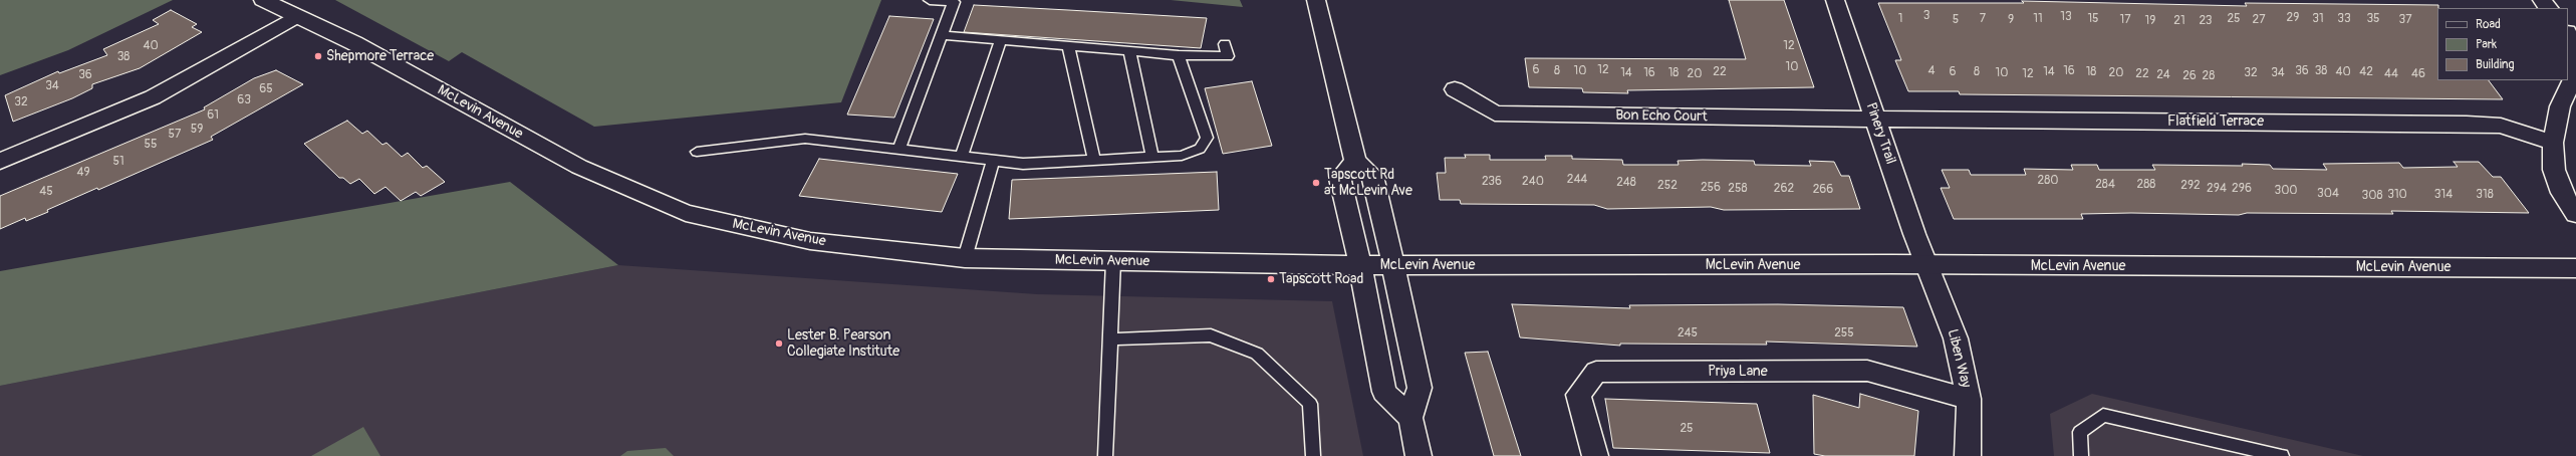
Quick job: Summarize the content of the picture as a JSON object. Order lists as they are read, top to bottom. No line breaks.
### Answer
{"streets":{"street":["McLevin Avenue","Bon Echo Court","Flatfield Terrace","Pinery Trail","Liben Way","Priya Lane"]},"crossings":[["McLevin Avenue","Pinery Trail"],["McLevin Avenue","Liben Way"],["Bon Echo Court","Flatfield Terrace"],["Bon Echo Court","Pinery Trail"],["Flatfield Terrace","Pinery Trail"],["Pinery Trail","Liben Way"],["Liben Way","Priya Lane"]],"places":["Shepmore Terrace","Tapscott Rd at McLevin Ave","Tapscott Road","Lester B. Pearson Collegiate Institute"],"house_numbers":["3","13","29","1","7","11","15","25","31","33","35","5","9","17","27","37","19","21","23","40","12","38","10","6","12","8","10","4","16","36","38","22","6","8","14","18","40","42","14","16","18","10","20","32","34","20","12","22","44","46","36","24","26","28","34","65","63","32","61","59","57","55","51","49","244","280","236","240","248","284","288","252","292","256","258","262","294","296","266","300","45","304","310","314","318","308","245","255","25"],"legend":["Road","Park","Building"]}
